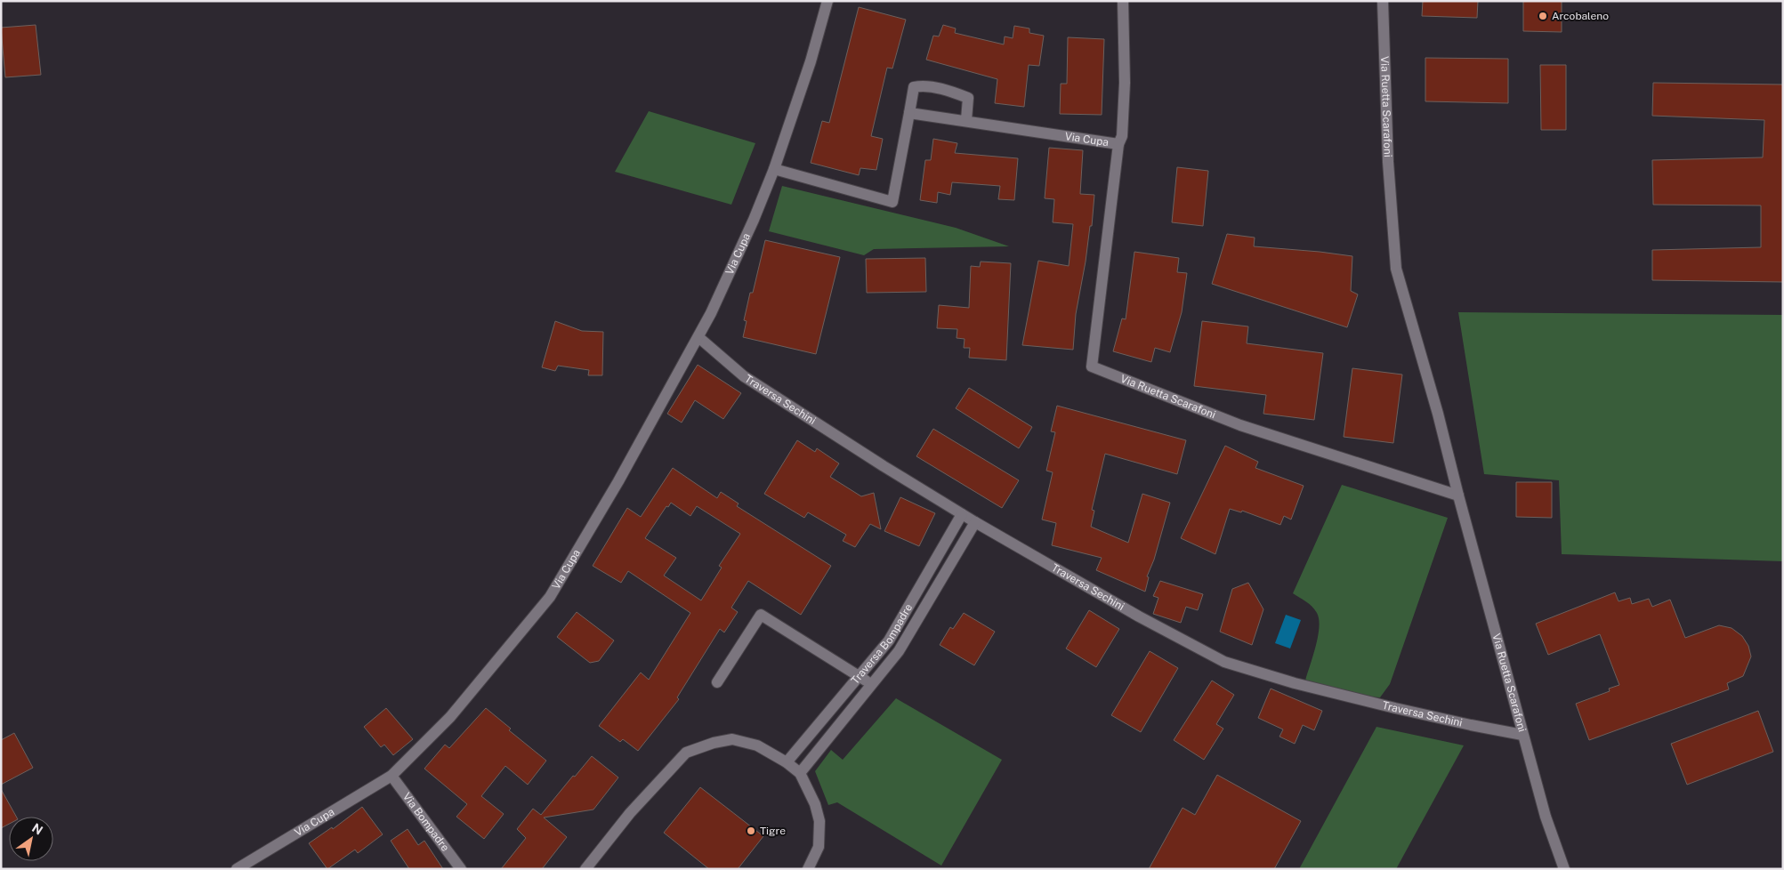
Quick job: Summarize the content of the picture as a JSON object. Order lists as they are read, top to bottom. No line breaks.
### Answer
{"streets":{"street":["Via Ruetta Scarafoni","Via Cupa","Traversa Sechini","Traversa Bompadre","Via Bompadre"]},"crossings":[["Via Ruetta Scarafoni","Via Cupa"],["Via Ruetta Scarafoni","Traversa Sechini"],["Via Cupa","Traversa Sechini"],["Via Cupa","Via Bompadre"],["Traversa Sechini","Traversa Bompadre"]],"places":["Arcobaleno","Tigre"],"north":"top right"}
